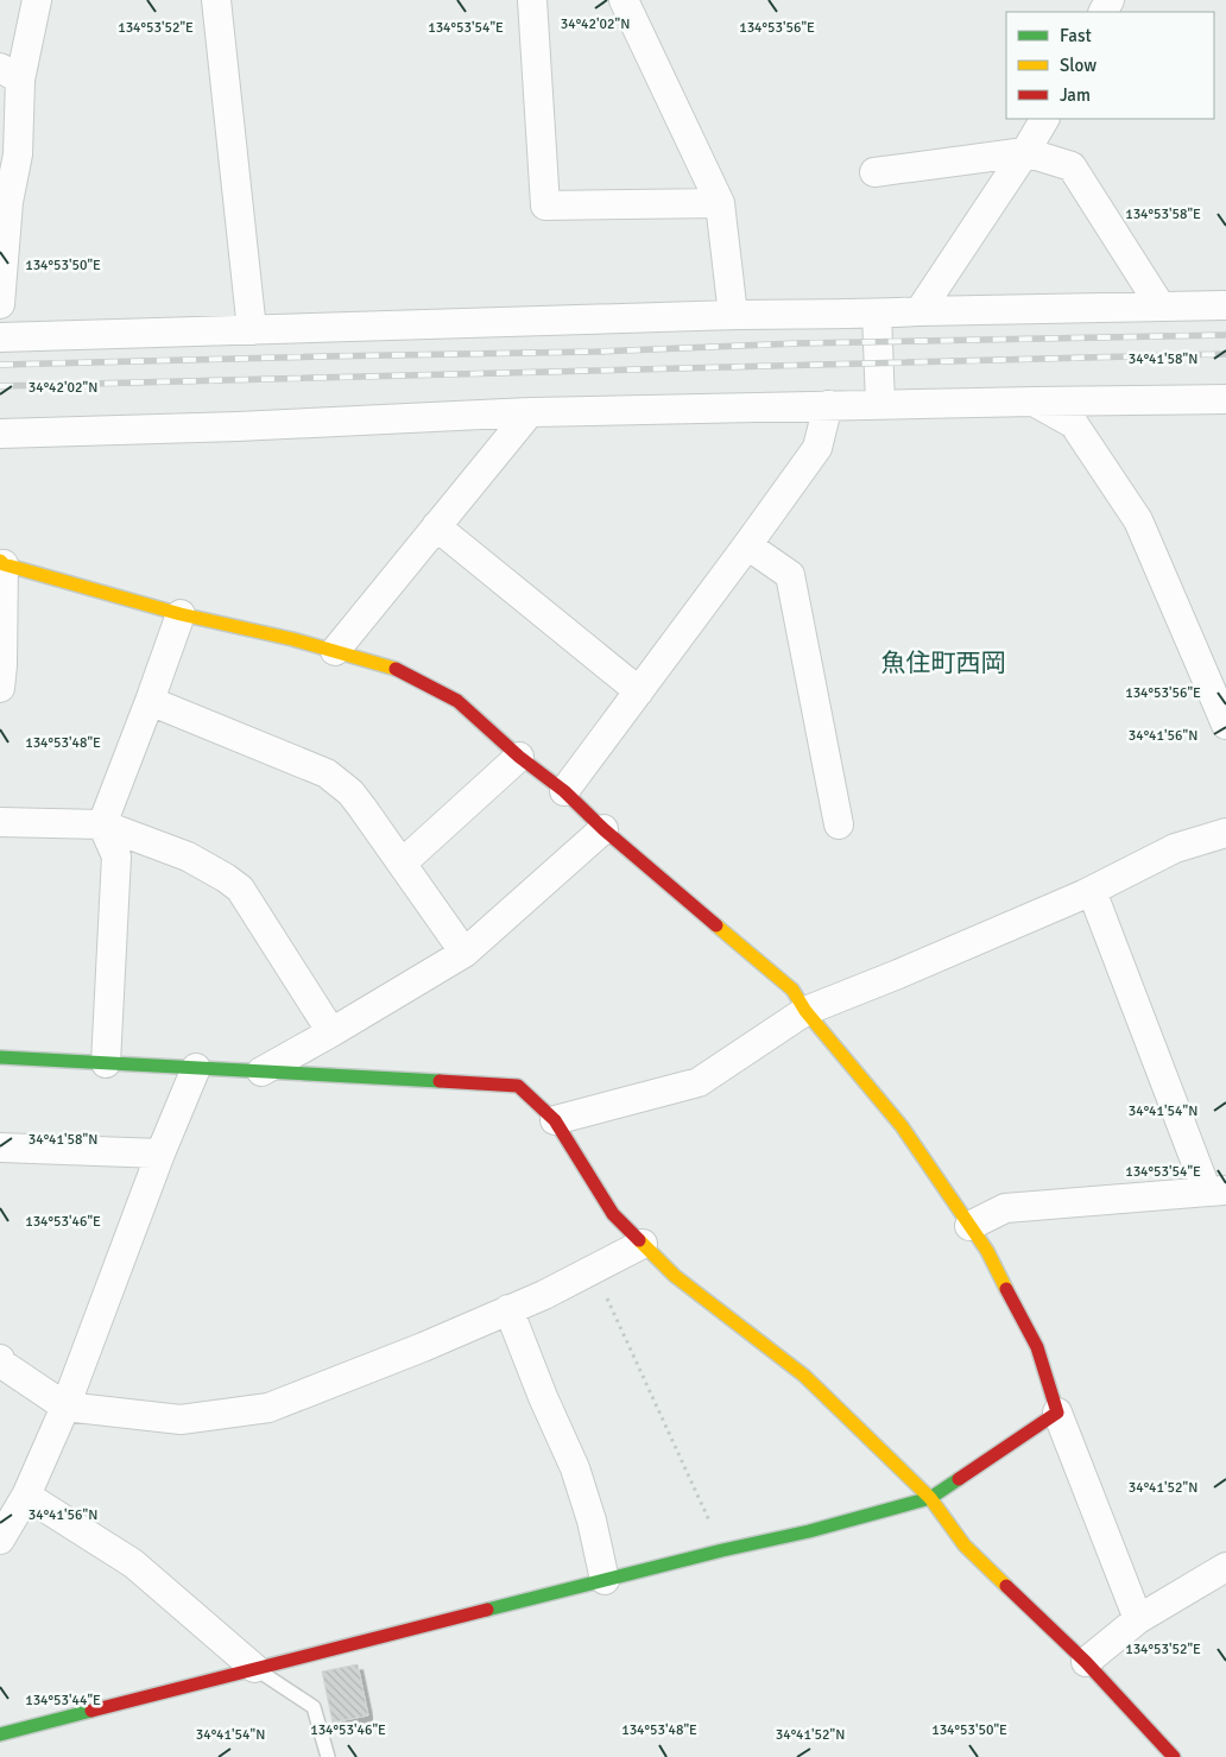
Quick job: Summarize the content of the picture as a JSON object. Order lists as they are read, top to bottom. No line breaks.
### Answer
{"districts":["魚住町西岡"],"legend":["Fast","Slow","Jam"],"coordinates":["34°42'02\"N","134°53'52\"E","134°53'54\"E","134°53'56\"E","134°53'58\"E","134°53'50\"E","34°41'58\"N","34°41'56\"N","134°53'48\"E","34°41'54\"N","134°53'46\"E","34°41'52\"N","134°53'44\"E"]}
